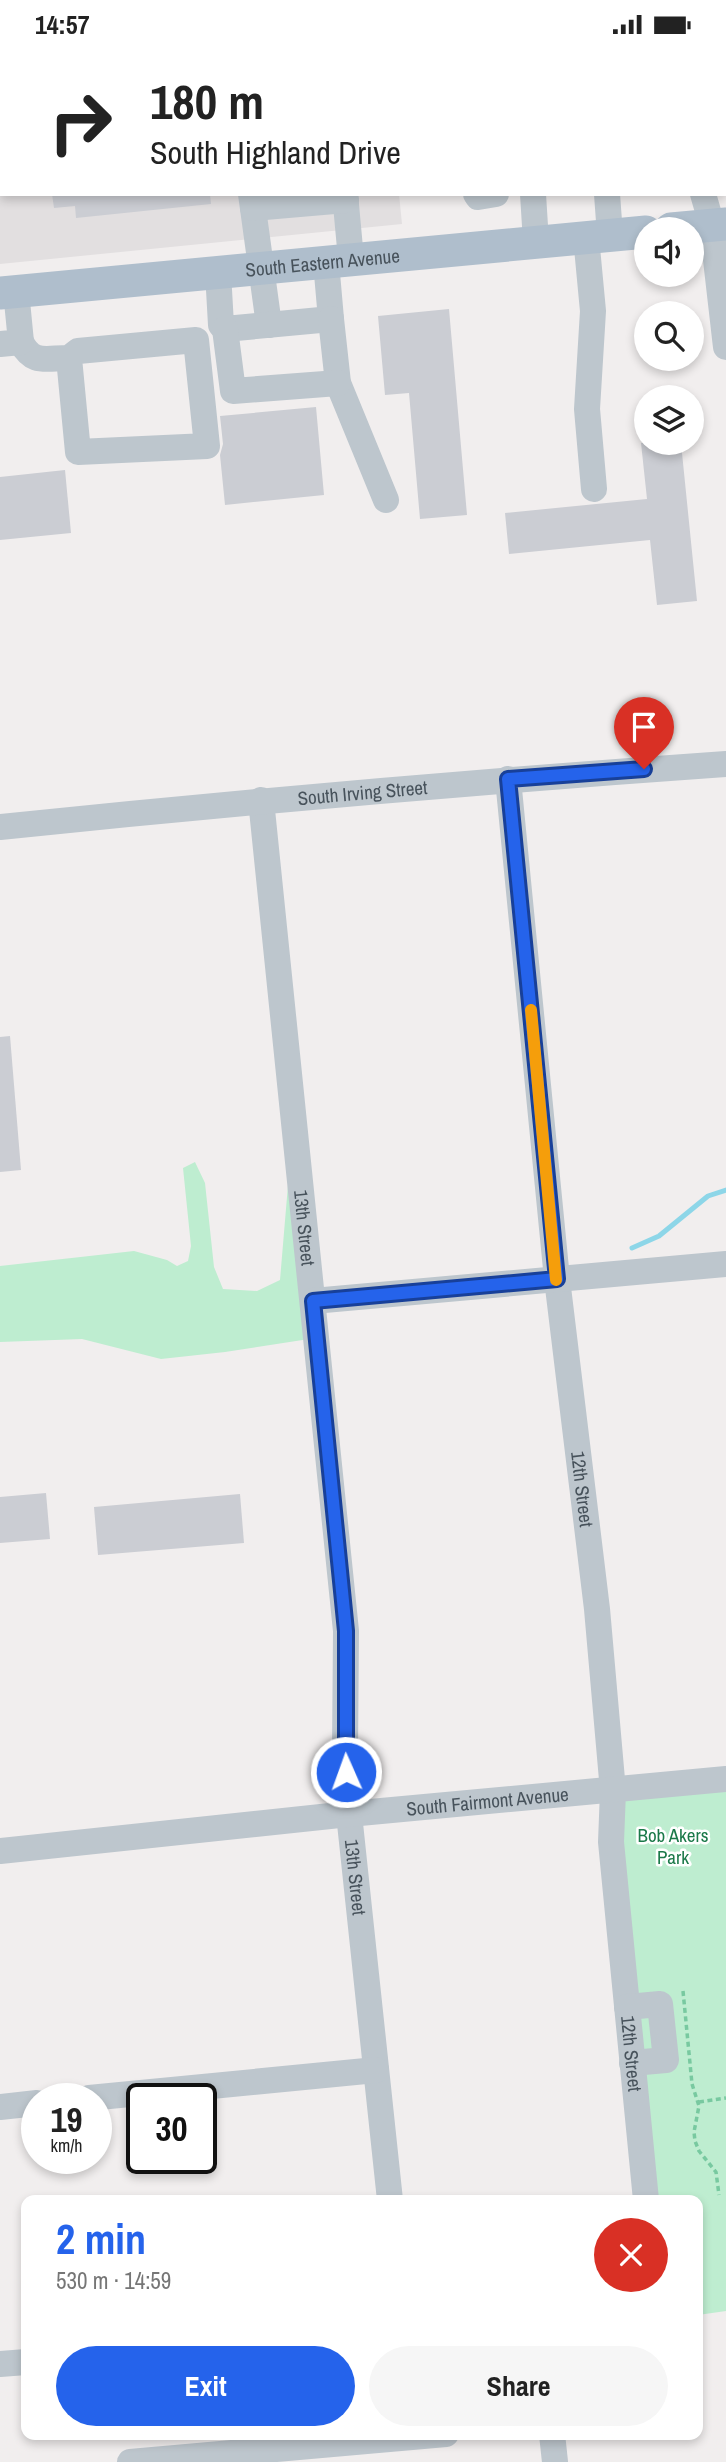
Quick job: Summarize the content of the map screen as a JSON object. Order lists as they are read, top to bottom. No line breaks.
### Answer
{"streets":{"main road":["South Eastern Avenue"],"street":["South Irving Street","13th Street","12th Street","South Fairmont Avenue"]},"crossings":[["South Irving Street","13th Street"],["South Irving Street","12th Street"],["13th Street","South Fairmont Avenue"],["12th Street","South Fairmont Avenue"]],"parks":["Bob Akers Park"],"page":{"status":"14:57","turn":["180 m","South Highland Drive"],"speed":"19 km/h","limit":"30","heading":["2 min","530 m · 14:59"],"buttons":["Exit","Share"]}}
